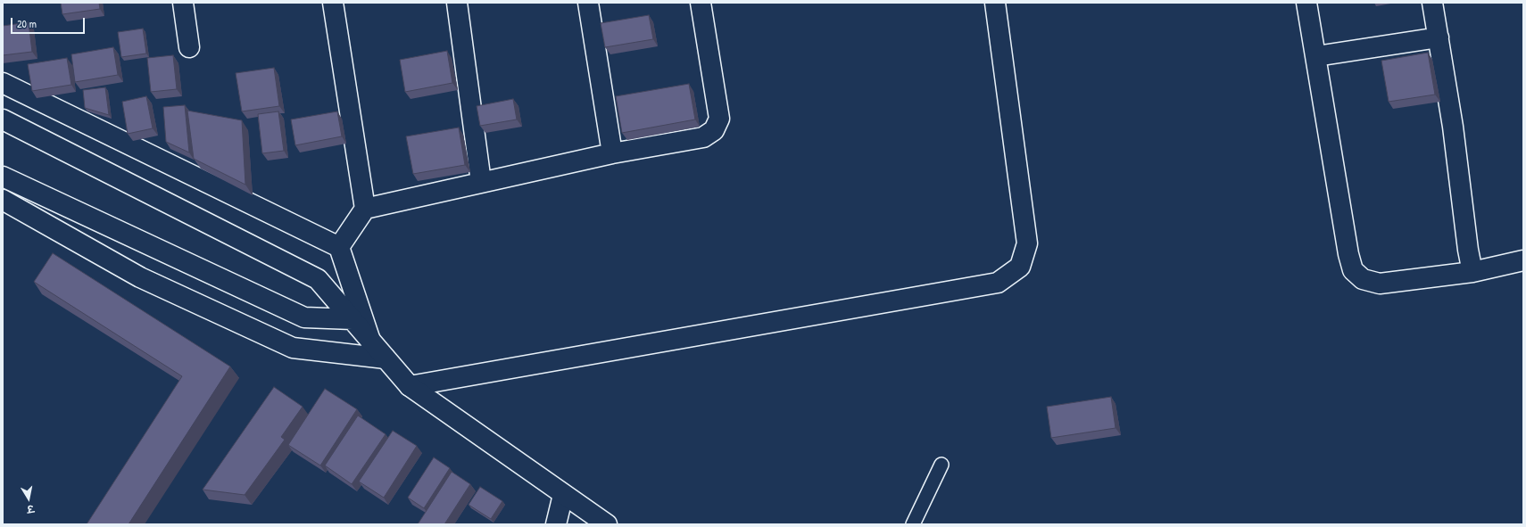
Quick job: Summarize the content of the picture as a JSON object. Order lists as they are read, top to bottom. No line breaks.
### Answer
{"scale_bar":"20 m","north":"bottom"}
